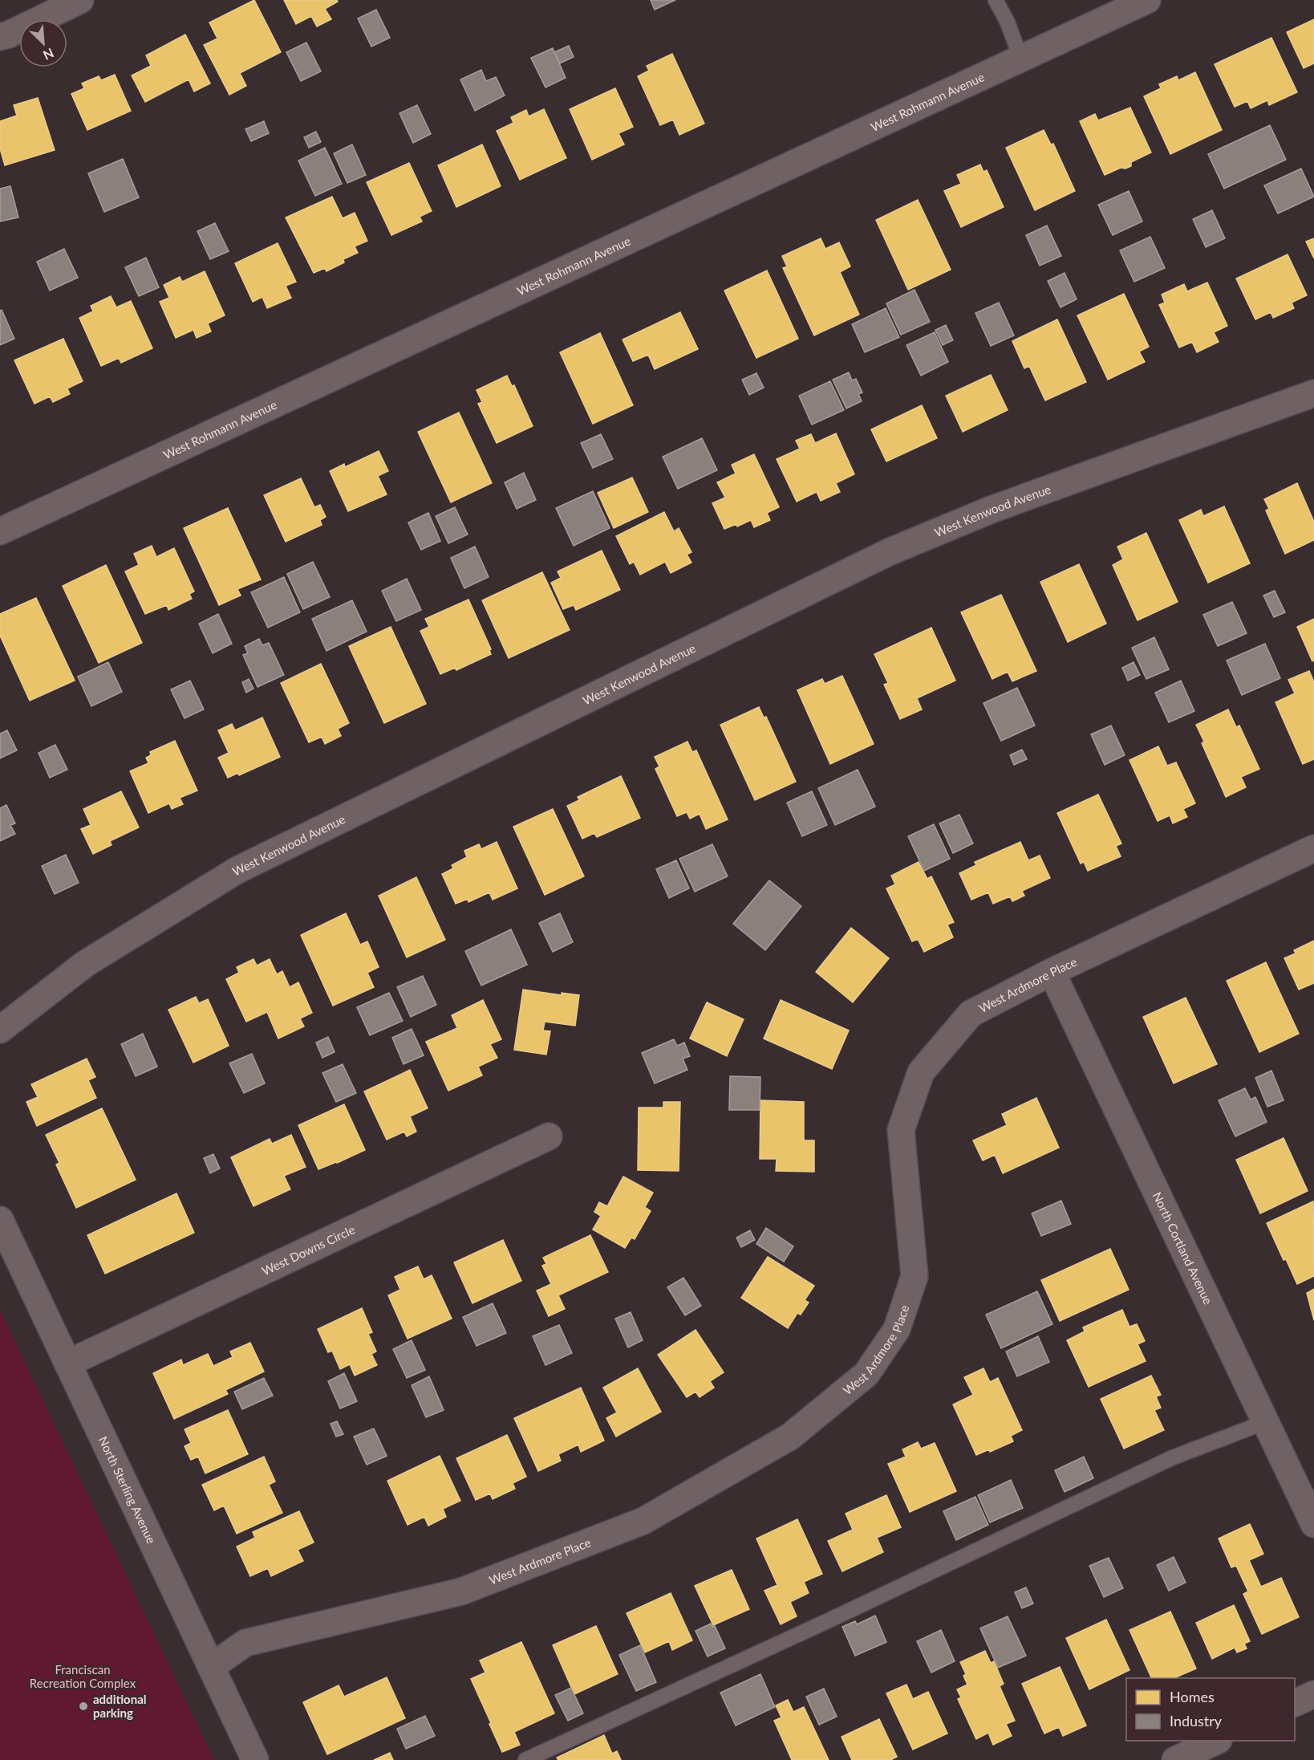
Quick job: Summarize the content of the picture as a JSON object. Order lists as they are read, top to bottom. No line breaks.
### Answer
{"streets":{"street":["West Rohmann Avenue","West Kenwood Avenue","West Ardmore Place","North Cortland Avenue","West Downs Circle","North Sterling Avenue"]},"crossings":[["West Ardmore Place","North Cortland Avenue"],["West Ardmore Place","North Sterling Avenue"],["West Downs Circle","North Sterling Avenue"]],"parks":["Franciscan Recreation Complex"],"places":["additional parking"],"legend":["Homes","Industry"],"north":"bottom right"}
